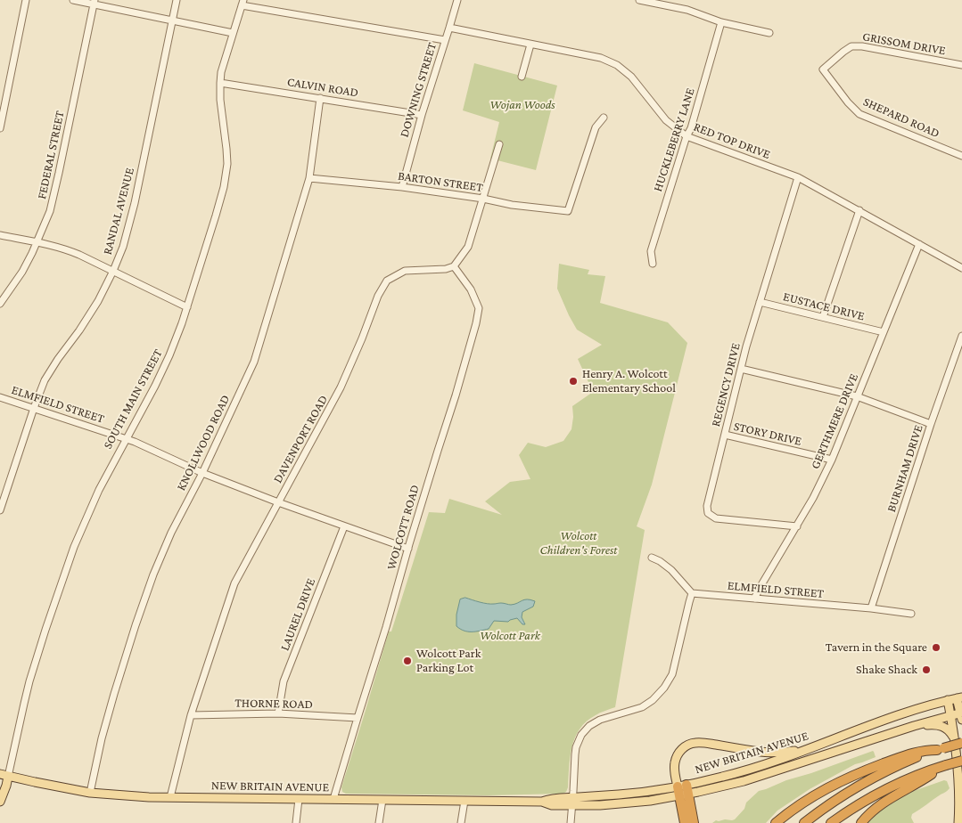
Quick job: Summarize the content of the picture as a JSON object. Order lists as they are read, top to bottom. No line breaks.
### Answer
{"streets":{"main road":["SOUTH MAIN STREET","NEW BRITAIN AVENUE"],"street":["GRISSOM DRIVE","CALVIN ROAD","DOWNING STREET","SHEPARD ROAD","HUCKLEBERRY LANE","RED TOP DRIVE","FEDERAL STREET","BARTON STREET","RANDAL AVENUE","EUSTACE DRIVE","REGENCY DRIVE","ELMFIELD STREET","GERTHMERE DRIVE","STORY DRIVE","DAVENPORT ROAD","KNOLLWOOD ROAD","BURNHAM DRIVE","WOLCOTT ROAD","LAUREL DRIVE","THORNE ROAD"]},"crossings":[["GRISSOM DRIVE","SHEPARD ROAD"],["CALVIN ROAD","DOWNING STREET"],["CALVIN ROAD","SOUTH MAIN STREET"],["CALVIN ROAD","KNOLLWOOD ROAD"],["DOWNING STREET","RED TOP DRIVE"],["DOWNING STREET","BARTON STREET"],["HUCKLEBERRY LANE","RED TOP DRIVE"],["RED TOP DRIVE","REGENCY DRIVE"],["RED TOP DRIVE","GERTHMERE DRIVE"],["BARTON STREET","KNOLLWOOD ROAD"],["RANDAL AVENUE","ELMFIELD STREET"],["EUSTACE DRIVE","REGENCY DRIVE"],["EUSTACE DRIVE","GERTHMERE DRIVE"],["REGENCY DRIVE","GERTHMERE DRIVE"],["REGENCY DRIVE","STORY DRIVE"],["SOUTH MAIN STREET","ELMFIELD STREET"],["SOUTH MAIN STREET","NEW BRITAIN AVENUE"],["ELMFIELD STREET","GERTHMERE DRIVE"],["ELMFIELD STREET","DAVENPORT ROAD"],["ELMFIELD STREET","KNOLLWOOD ROAD"],["ELMFIELD STREET","BURNHAM DRIVE"],["ELMFIELD STREET","WOLCOTT ROAD"],["ELMFIELD STREET","LAUREL DRIVE"],["GERTHMERE DRIVE","STORY DRIVE"],["DAVENPORT ROAD","WOLCOTT ROAD"],["DAVENPORT ROAD","THORNE ROAD"],["DAVENPORT ROAD","NEW BRITAIN AVENUE"],["KNOLLWOOD ROAD","NEW BRITAIN AVENUE"],["WOLCOTT ROAD","THORNE ROAD"],["WOLCOTT ROAD","NEW BRITAIN AVENUE"],["LAUREL DRIVE","THORNE ROAD"]],"parks":["Wojan Woods","Wolcott Children's Forest","Wolcott Park"],"places":["Henry A. Wolcott Elementary School","Tavern in the Square","Wolcott Park Parking Lot","Shake Shack"]}
